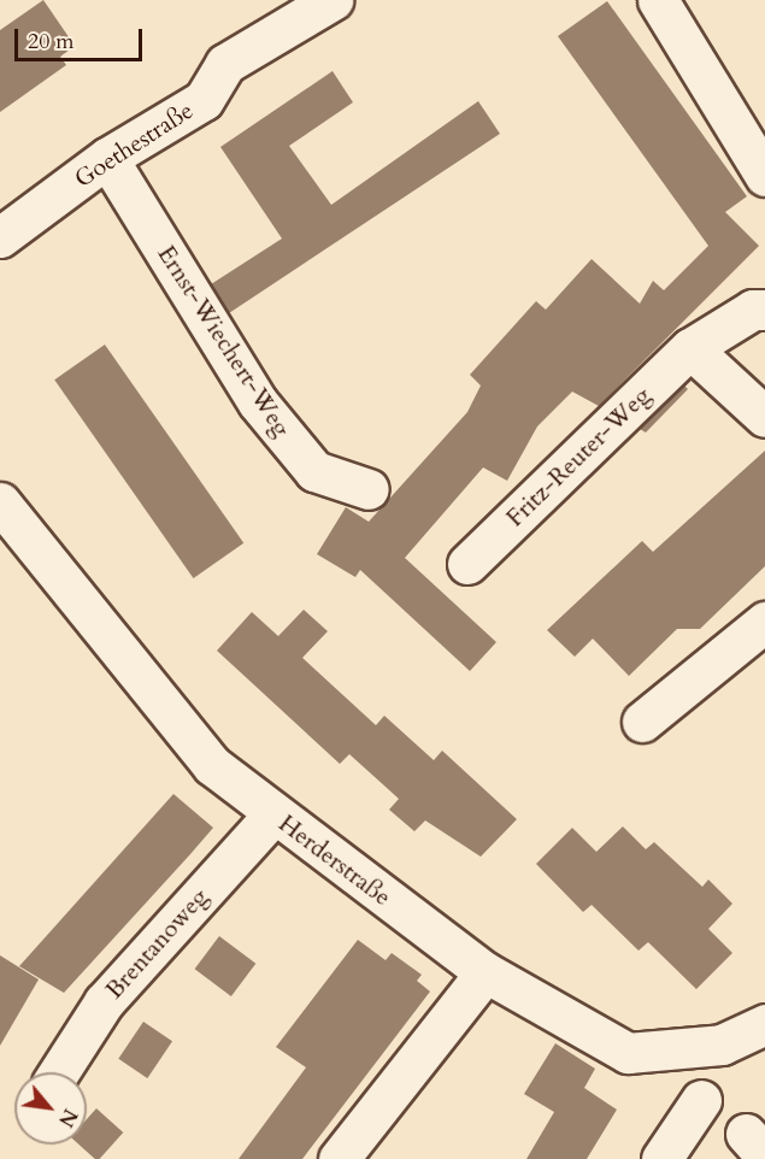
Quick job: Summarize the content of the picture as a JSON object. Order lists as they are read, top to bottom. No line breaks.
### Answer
{"streets":{"street":["Goethestraße","Ernst-Wiechert-Weg","Fritz-Reuter-Weg","Herderstraße","Brentanoweg"]},"crossings":[["Goethestraße","Ernst-Wiechert-Weg"],["Herderstraße","Brentanoweg"]],"scale_bar":"20 m","north":"bottom right"}
